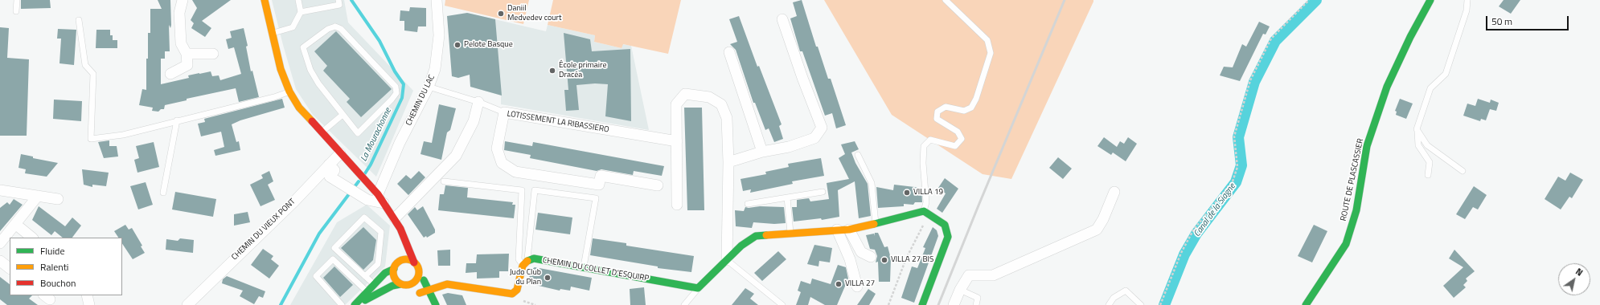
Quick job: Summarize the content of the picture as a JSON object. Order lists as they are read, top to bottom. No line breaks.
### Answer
{"streets":{"street":["CHEMIN DU LAC","LOTISSEMENT LA RIBASSIERO","ROUTE DE PLASCASSIER","CHEMIN DU VIEUX PONT","CHEMIN DU COLLET D'ESQUIRP"]},"water":["La Mourachonne","Canal de la Siagne"],"places":["Daniil Medvedev court","Pelote Basque","École primaire Dracéa","VILLA 19","VILLA 27 BIS","Judo Club du Plan","VILLA 27"],"legend":["Fluide","Ralenti","Bouchon"],"scale_bar":"50 m","north":"top right"}
